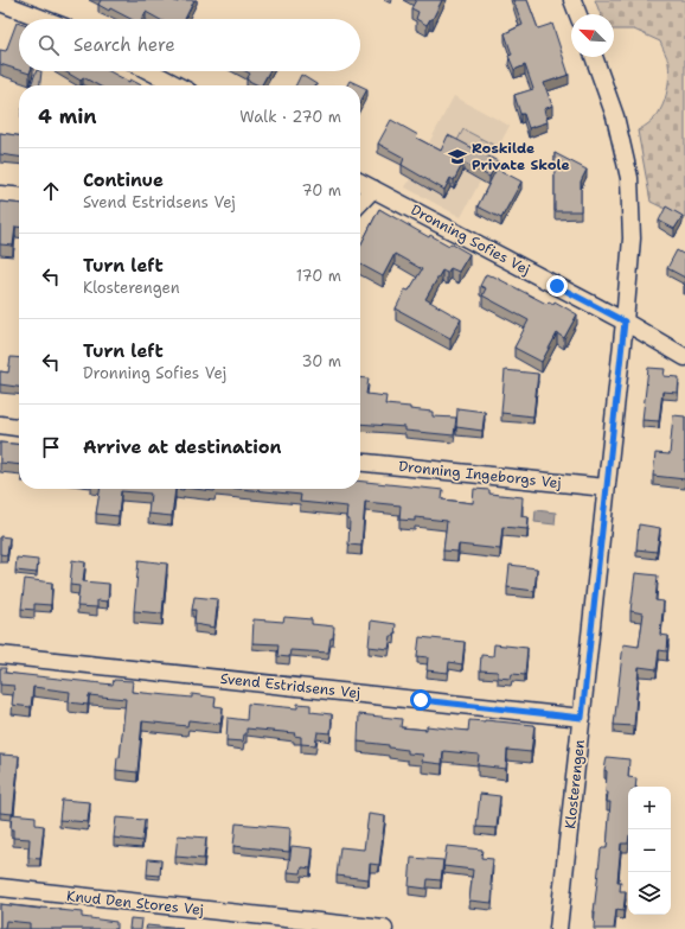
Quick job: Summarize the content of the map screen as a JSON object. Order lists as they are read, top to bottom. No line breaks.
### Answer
{"streets":{"street":["Dronning Sofies Vej","Dronning Ingeborgs Vej","Svend Estridsens Vej","Klosterengen","Knud Den Stores Vej"]},"crossings":[["Dronning Sofies Vej","Klosterengen"],["Dronning Ingeborgs Vej","Klosterengen"],["Svend Estridsens Vej","Klosterengen"]],"places":{"school or university":["Roskilde Private Skole"]},"north":"top left","page":{"search":"Search here","heading":["4 min","Walk · 270 m"],"list":[["Continue","Svend Estridsens Vej","70 m"],["Turn left","Klosterengen","170 m"],["Turn left","Dronning Sofies Vej","30 m"],"Arrive at destination"],"map_buttons":["+","−"]}}
